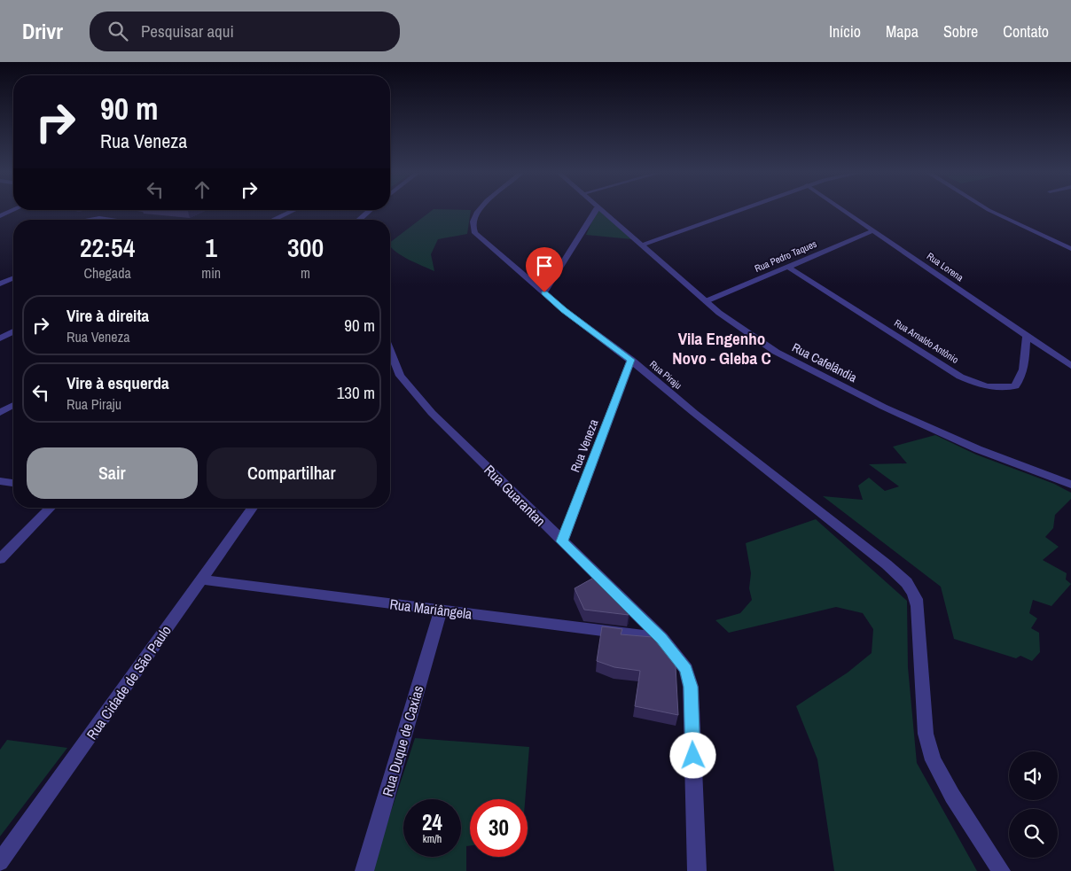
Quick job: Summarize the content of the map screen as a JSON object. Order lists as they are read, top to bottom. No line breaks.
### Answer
{"streets":{"street":["Rua Pedro Taques","Rua Lorena","Rua Arnaldo Antônio","Rua Cafelândia","Rua Piraju","Rua Veneza","Rua Guarantan","Rua Mariângela","Rua Cidade de São Paulo","Rua Duque de Caxias"]},"crossings":[["Rua Pedro Taques","Rua Lorena"],["Rua Pedro Taques","Rua Arnaldo Antônio"],["Rua Pedro Taques","Rua Cafelândia"],["Rua Lorena","Rua Arnaldo Antônio"],["Rua Piraju","Rua Veneza"],["Rua Veneza","Rua Guarantan"],["Rua Guarantan","Rua Mariângela"],["Rua Mariângela","Rua Cidade de São Paulo"],["Rua Mariângela","Rua Duque de Caxias"]],"districts":["Vila Engenho Novo - Gleba C"],"page":{"header":"Drivr","search":"Pesquisar aqui","nav":["Início","Mapa","Sobre","Contato"],"turn":["90 m","Rua Veneza"],"eta":["22:54","Chegada","1","min","300","m"],"list":[{"name":"Vire à direita","note":"Rua Veneza","value":"90 m"},{"name":"Vire à esquerda","note":"Rua Piraju","value":"130 m"}],"buttons":["Sair","Compartilhar"],"speed":"24 km/h","limit":"30"}}
